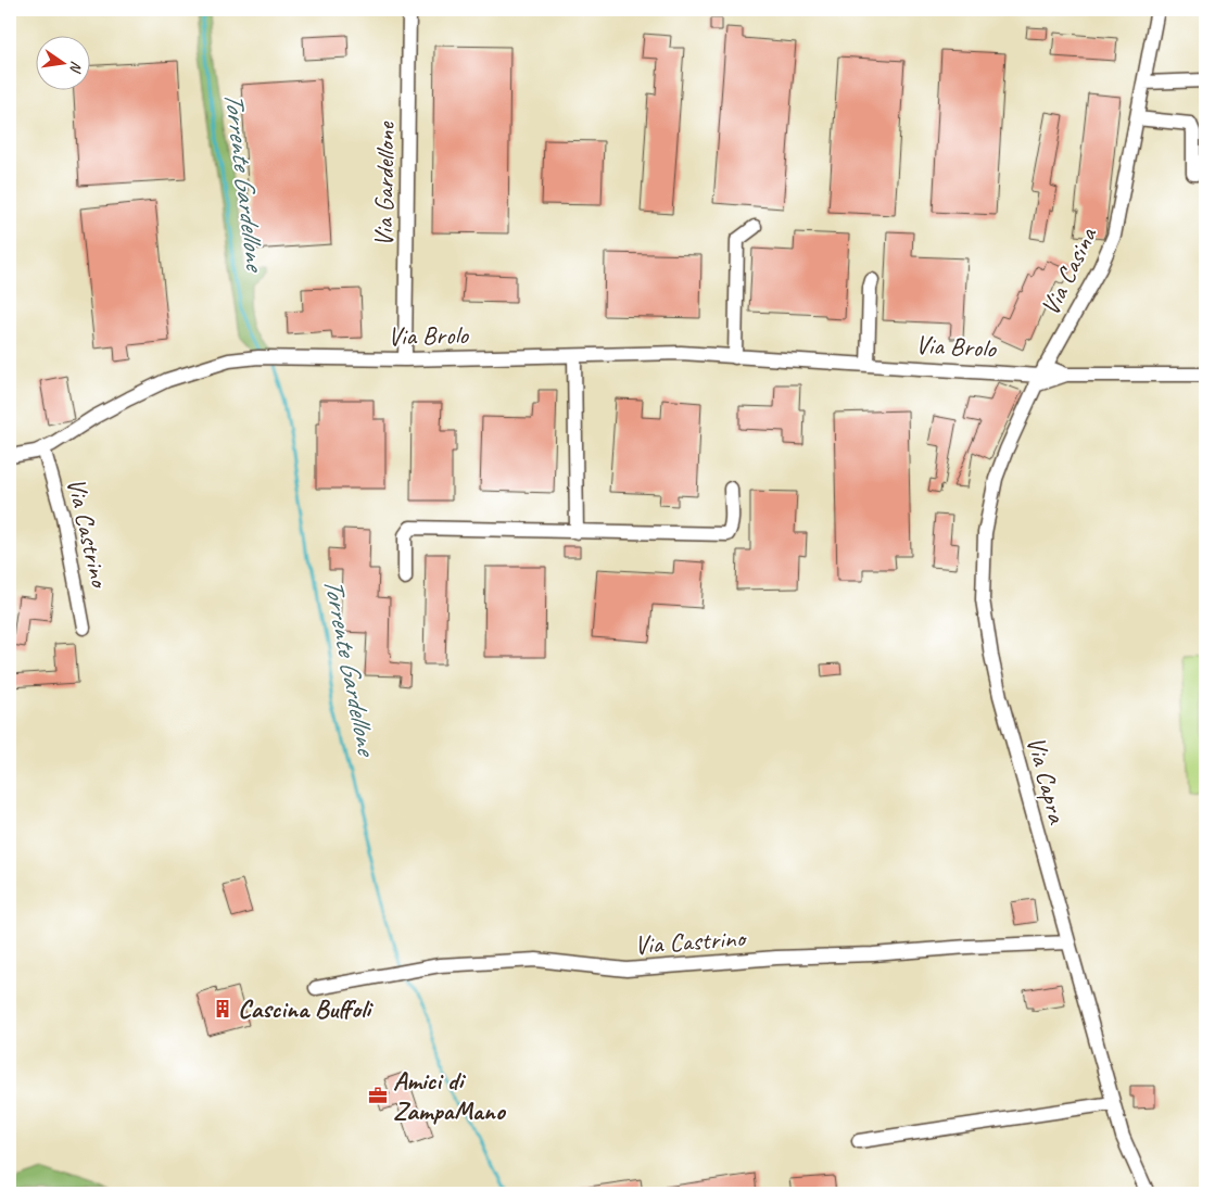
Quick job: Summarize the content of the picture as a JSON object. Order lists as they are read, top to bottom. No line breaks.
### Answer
{"streets":{"street":["Via Gardellone","Via Casina","Via Brolo","Via Castrino","Via Capra"]},"crossings":[["Via Gardellone","Via Brolo"],["Via Casina","Via Brolo"],["Via Casina","Via Capra"],["Via Brolo","Via Castrino"],["Via Brolo","Via Capra"],["Via Castrino","Via Capra"]],"water":["Torrente Gardellone"],"places":{"building":["Cascina Buffoli"],"office":["Amici di ZampaMano"]},"north":"right"}
